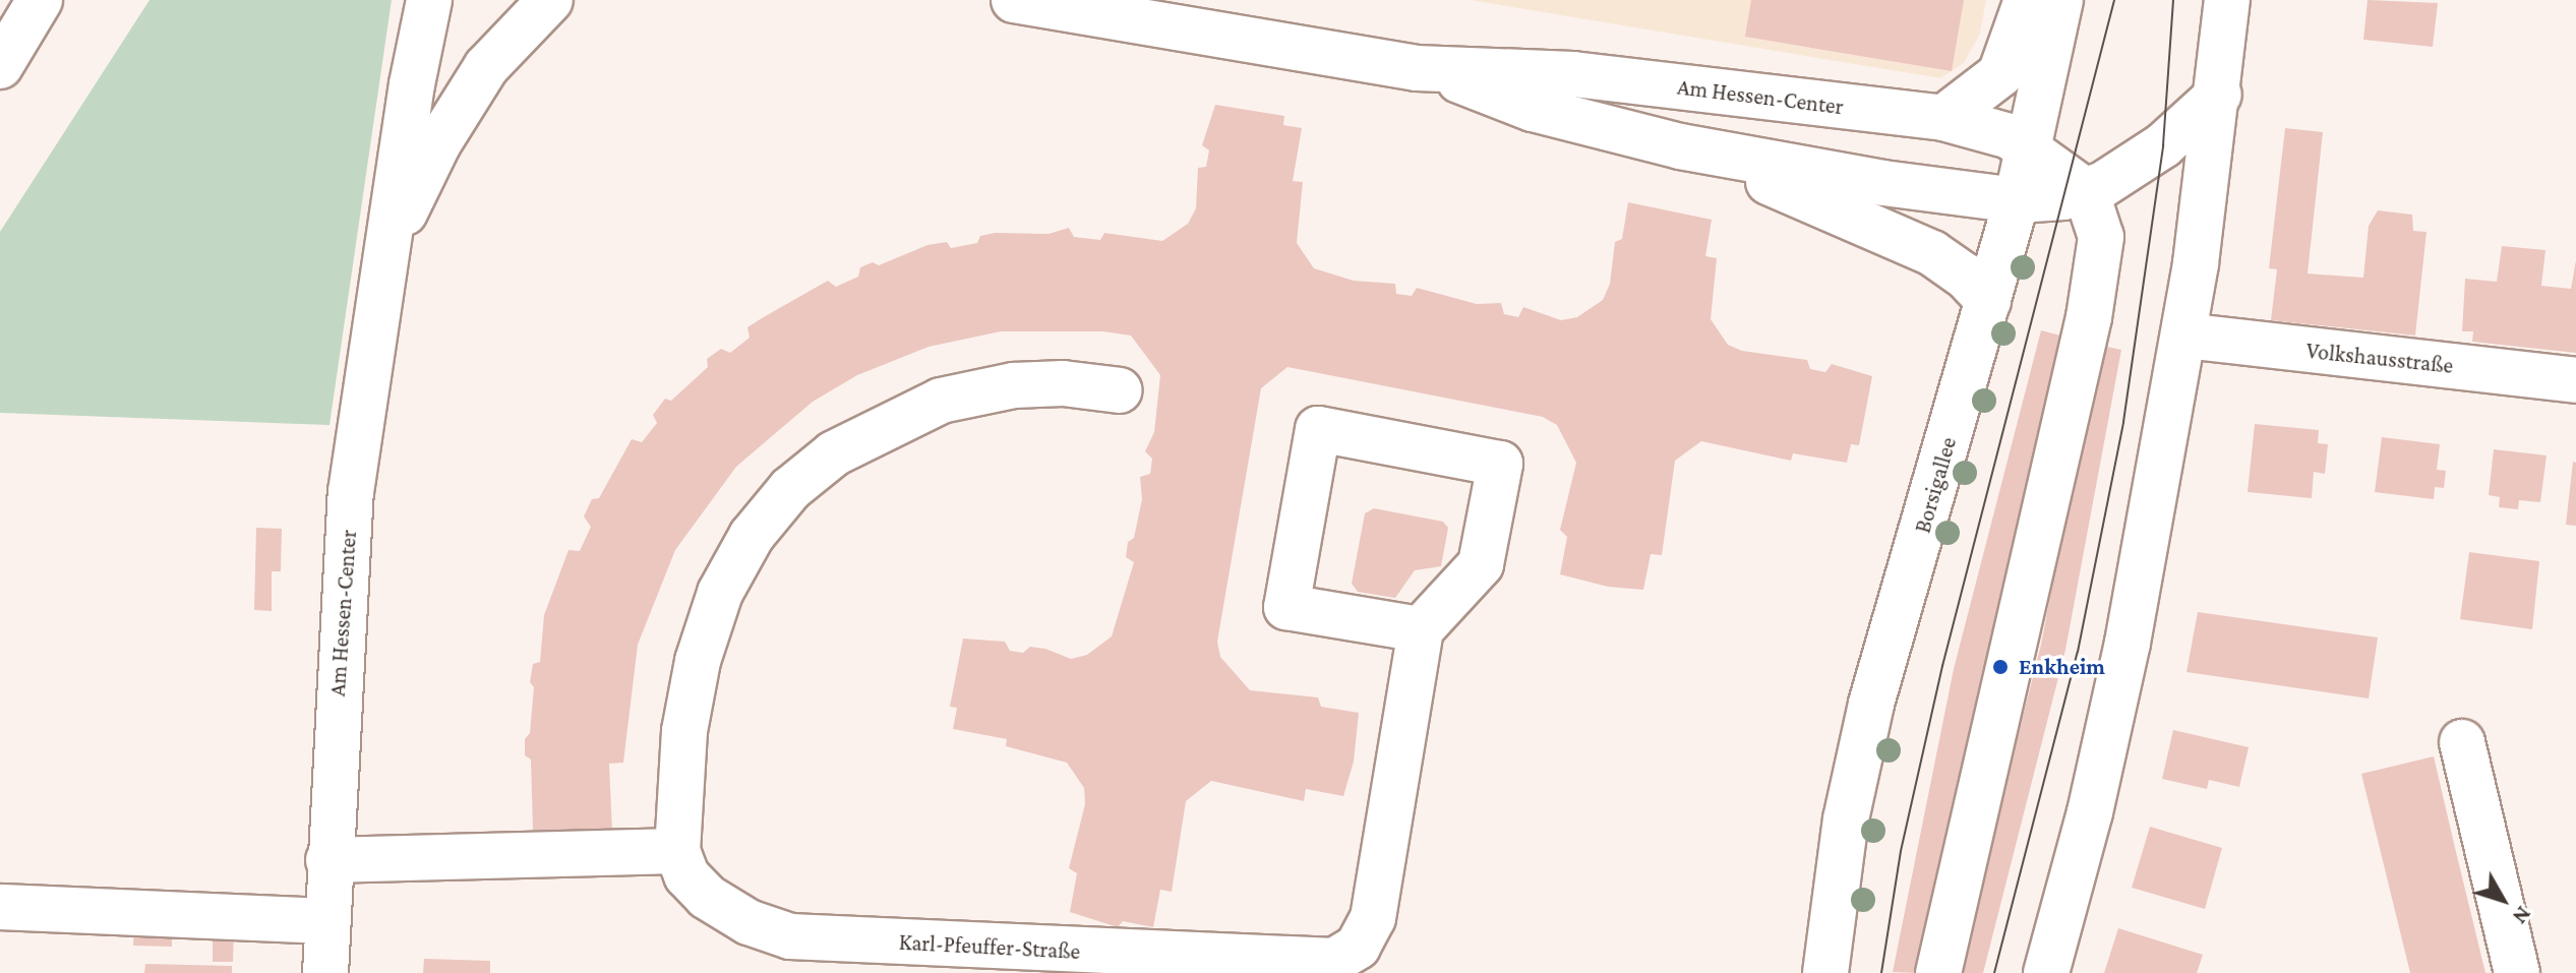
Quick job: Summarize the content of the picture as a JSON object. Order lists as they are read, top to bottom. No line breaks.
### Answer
{"streets":{"main road":["Am Hessen-Center","Volkshausstraße","Borsigallee","Karl-Pfeuffer-Straße"]},"crossings":[["Am Hessen-Center","Borsigallee"]],"places":["Enkheim"],"north":"bottom right"}
